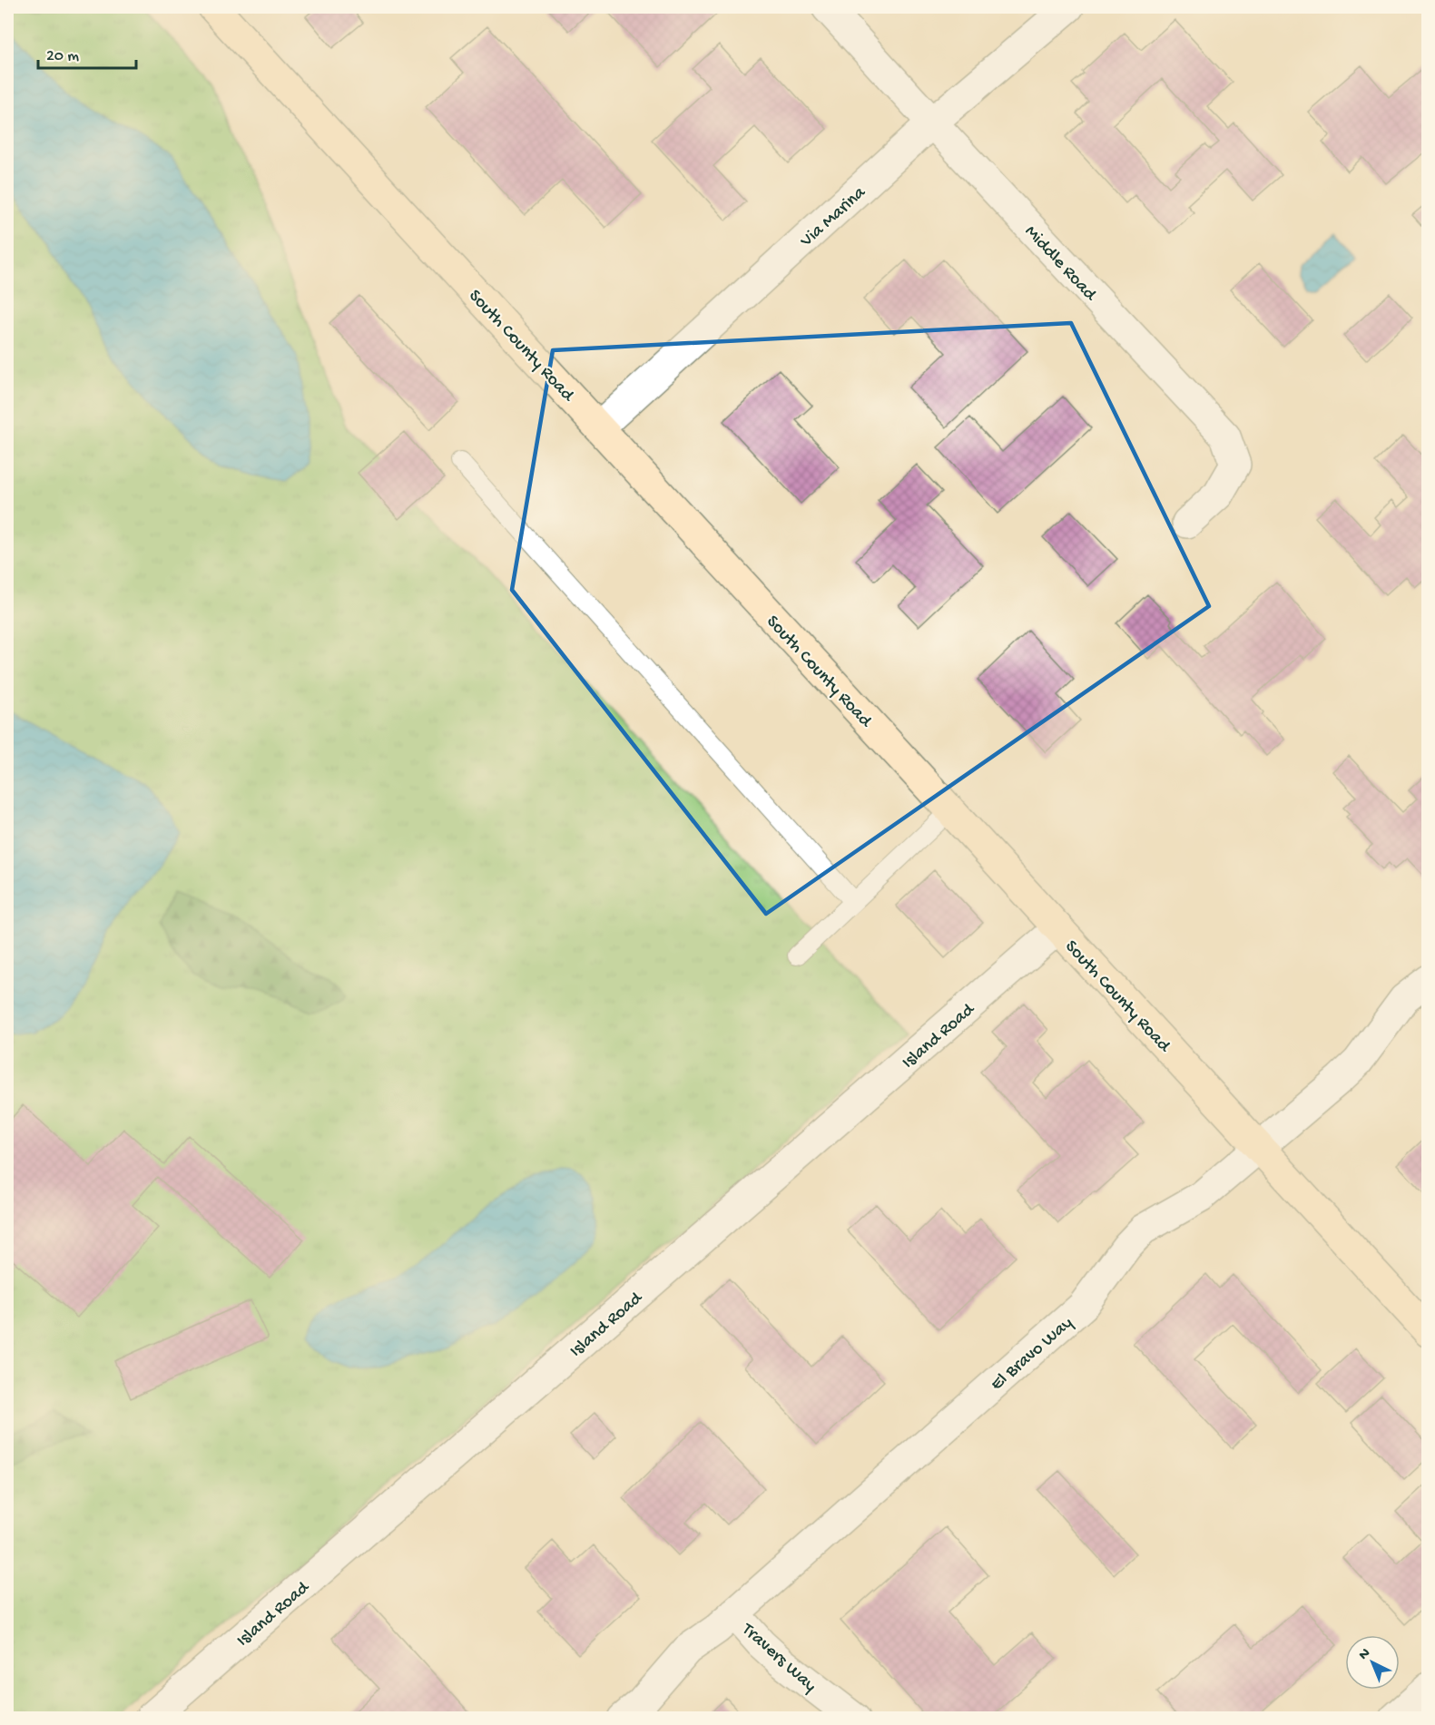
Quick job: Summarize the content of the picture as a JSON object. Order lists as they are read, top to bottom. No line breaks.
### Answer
{"streets":{"main road":["South County Road"],"street":["Via Marina","Middle Road","Island Road","El Bravo Way","Travers Way"]},"crossings":[["Via Marina","Middle Road"],["Via Marina","South County Road"],["South County Road","Island Road"],["South County Road","El Bravo Way"],["El Bravo Way","Travers Way"]],"scale_bar":"20 m","north":"top left"}
